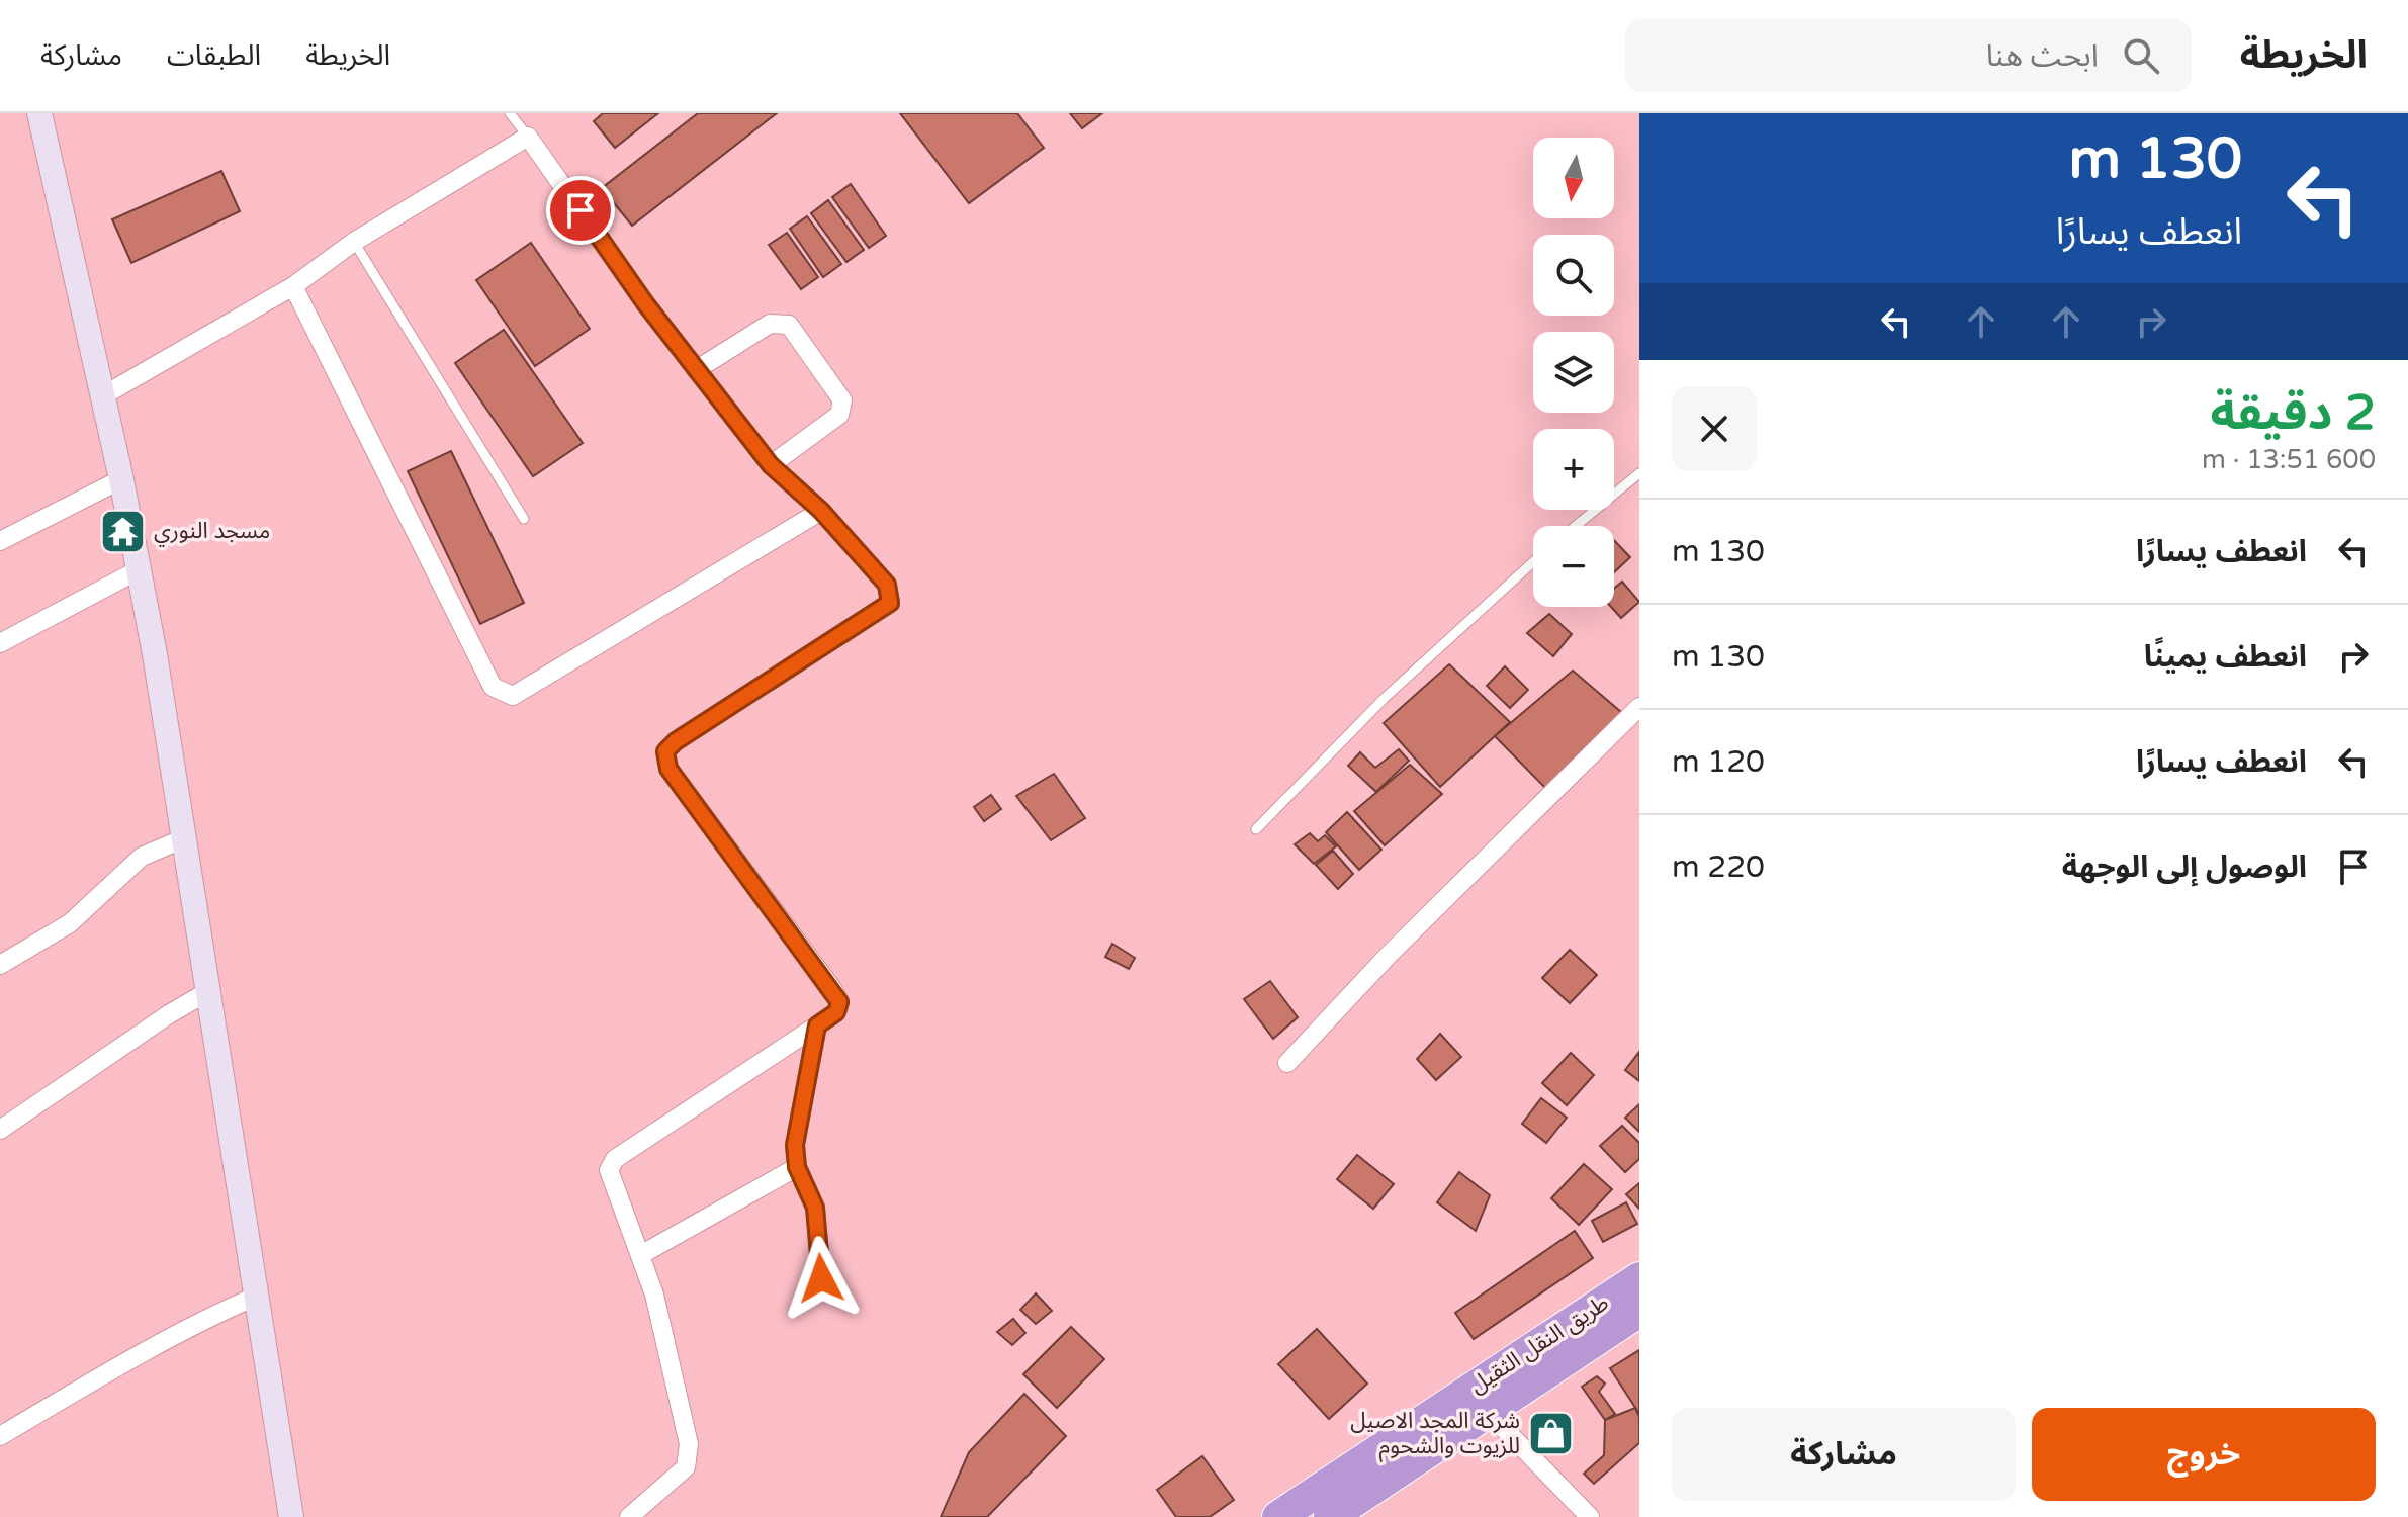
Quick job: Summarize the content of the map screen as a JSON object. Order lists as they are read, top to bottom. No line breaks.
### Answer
{"streets":{"highway":["طريق النقل الثقيل"]},"places":{"temple":["مسجد النوري"],"shop":["شركة المجد الاصيل للزيوت والشحوم"]},"north":"bottom","page":{"header":"الخريطة","search":"ابحث هنا","nav":["الخريطة","الطبقات","مشاركة"],"turn":["130 m","انعطف يسارًا"],"map_buttons":["+","−"],"heading":["2 دقيقة","600 m · 13:51"],"list":[{"name":"انعطف يسارًا","value":"130 m"},{"name":"انعطف يمينًا","value":"130 m"},{"name":"انعطف يسارًا","value":"120 m"},{"name":"الوصول إلى الوجهة","value":"220 m"}],"buttons":["خروج","مشاركة"]}}
